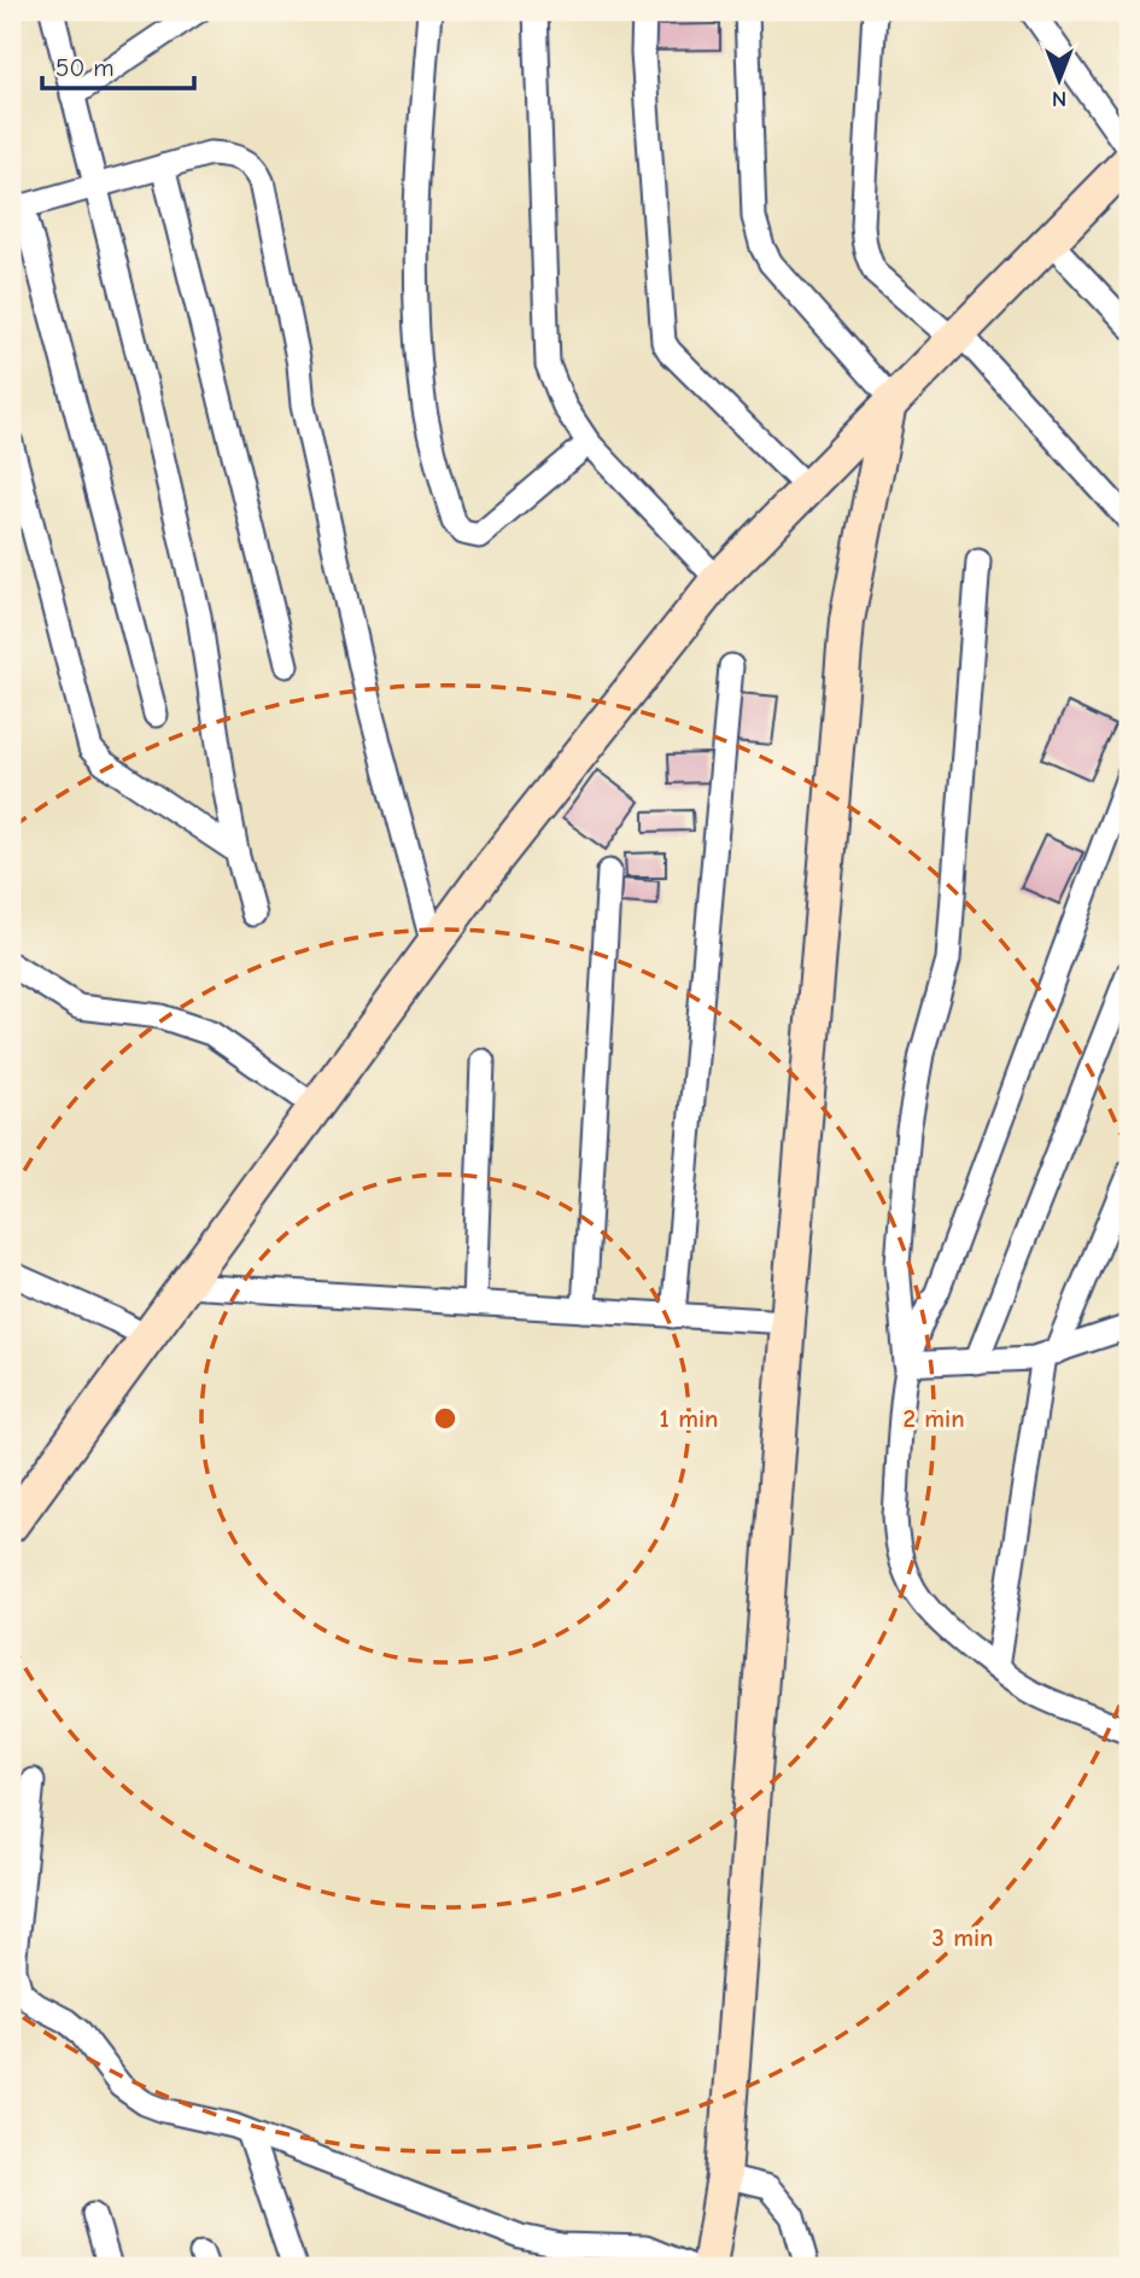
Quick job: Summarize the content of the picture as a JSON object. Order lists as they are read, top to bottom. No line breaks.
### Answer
{"scale_bar":"50 m","north":"bottom","rings":["1 min","2 min","3 min"]}
